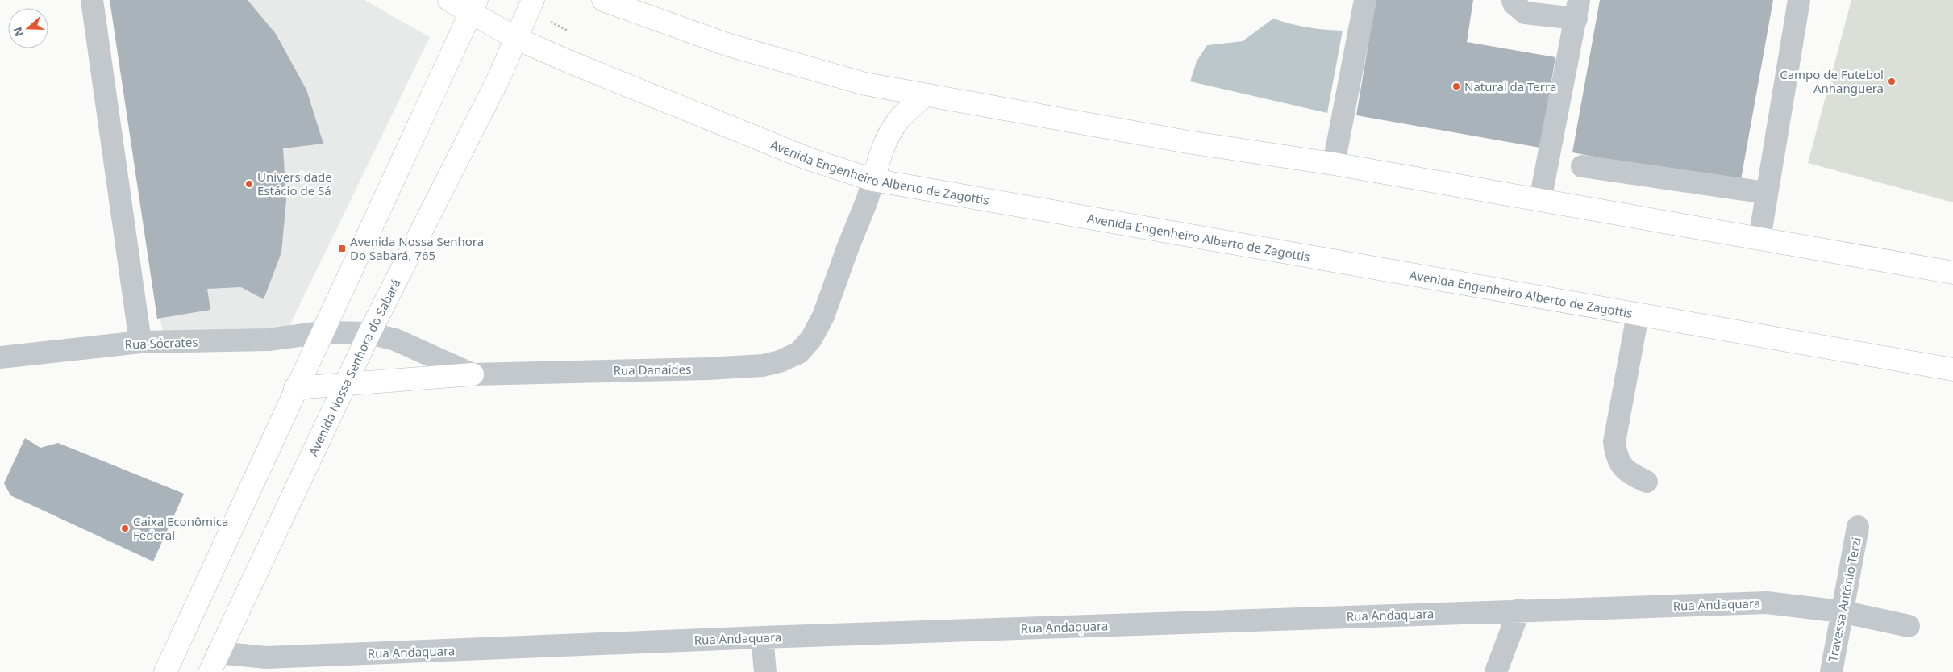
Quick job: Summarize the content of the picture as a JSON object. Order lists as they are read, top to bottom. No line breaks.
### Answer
{"streets":{"main road":["Avenida Engenheiro Alberto de Zagottis","Avenida Nossa Senhora do Sabará"],"street":["Rua Sócrates","Rua Danaídes","Travessa Antônio Terzi","Rua Andaquara"]},"crossings":[["Avenida Engenheiro Alberto de Zagottis","Avenida Nossa Senhora do Sabará"],["Avenida Engenheiro Alberto de Zagottis","Rua Danaídes"],["Rua Sócrates","Rua Danaídes"],["Avenida Nossa Senhora do Sabará","Rua Danaídes"],["Avenida Nossa Senhora do Sabará","Rua Andaquara"],["Travessa Antônio Terzi","Rua Andaquara"]],"places":{"other":["Campo de Futebol Anhanguera","Natural da Terra","Universidade Estácio de Sá","Caixa Econômica Federal"],"transit":["Avenida Nossa Senhora Do Sabará, 765"]},"north":"left"}
